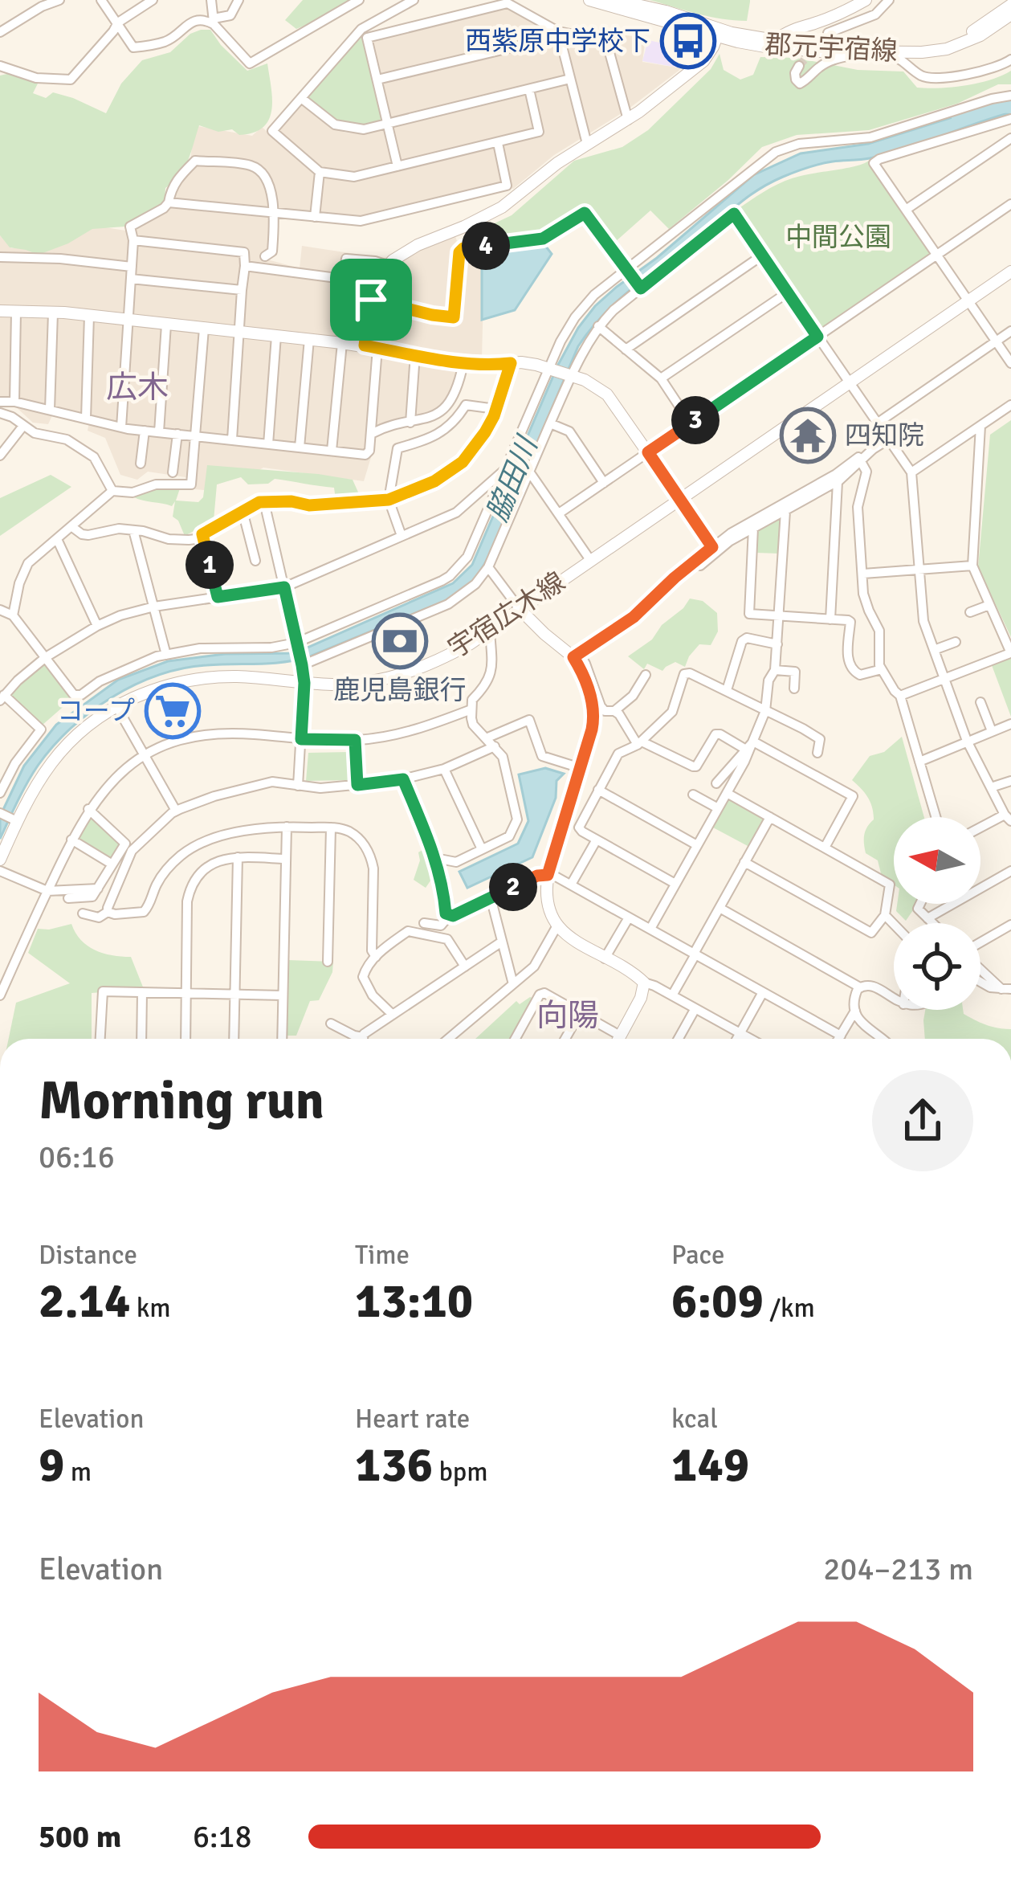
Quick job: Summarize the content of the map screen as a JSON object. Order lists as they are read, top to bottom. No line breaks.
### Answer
{"streets":{"street":["郡元宇宿線","宇宿広木線"]},"districts":["広木","向陽"],"water":["脇田川"],"parks":["中間公園"],"places":{"bus stop":["西紫原中学校下"],"temple":["四知院"],"bank":["鹿児島銀行"],"supermarket":["コープ"]},"north":"left","page":{"pins":["4","3","1","2"],"heading":["Morning run","06:16"],"stats":[["Distance","2.14 km"],["Time","13:10"],["Pace","6:09 /km"],["Elevation","9 m"],["Heart rate","136 bpm"],["kcal","149"]],"chart":["Elevation","204–213 m"],"list":[{"name":"500 m","note":"6:18"}]}}
